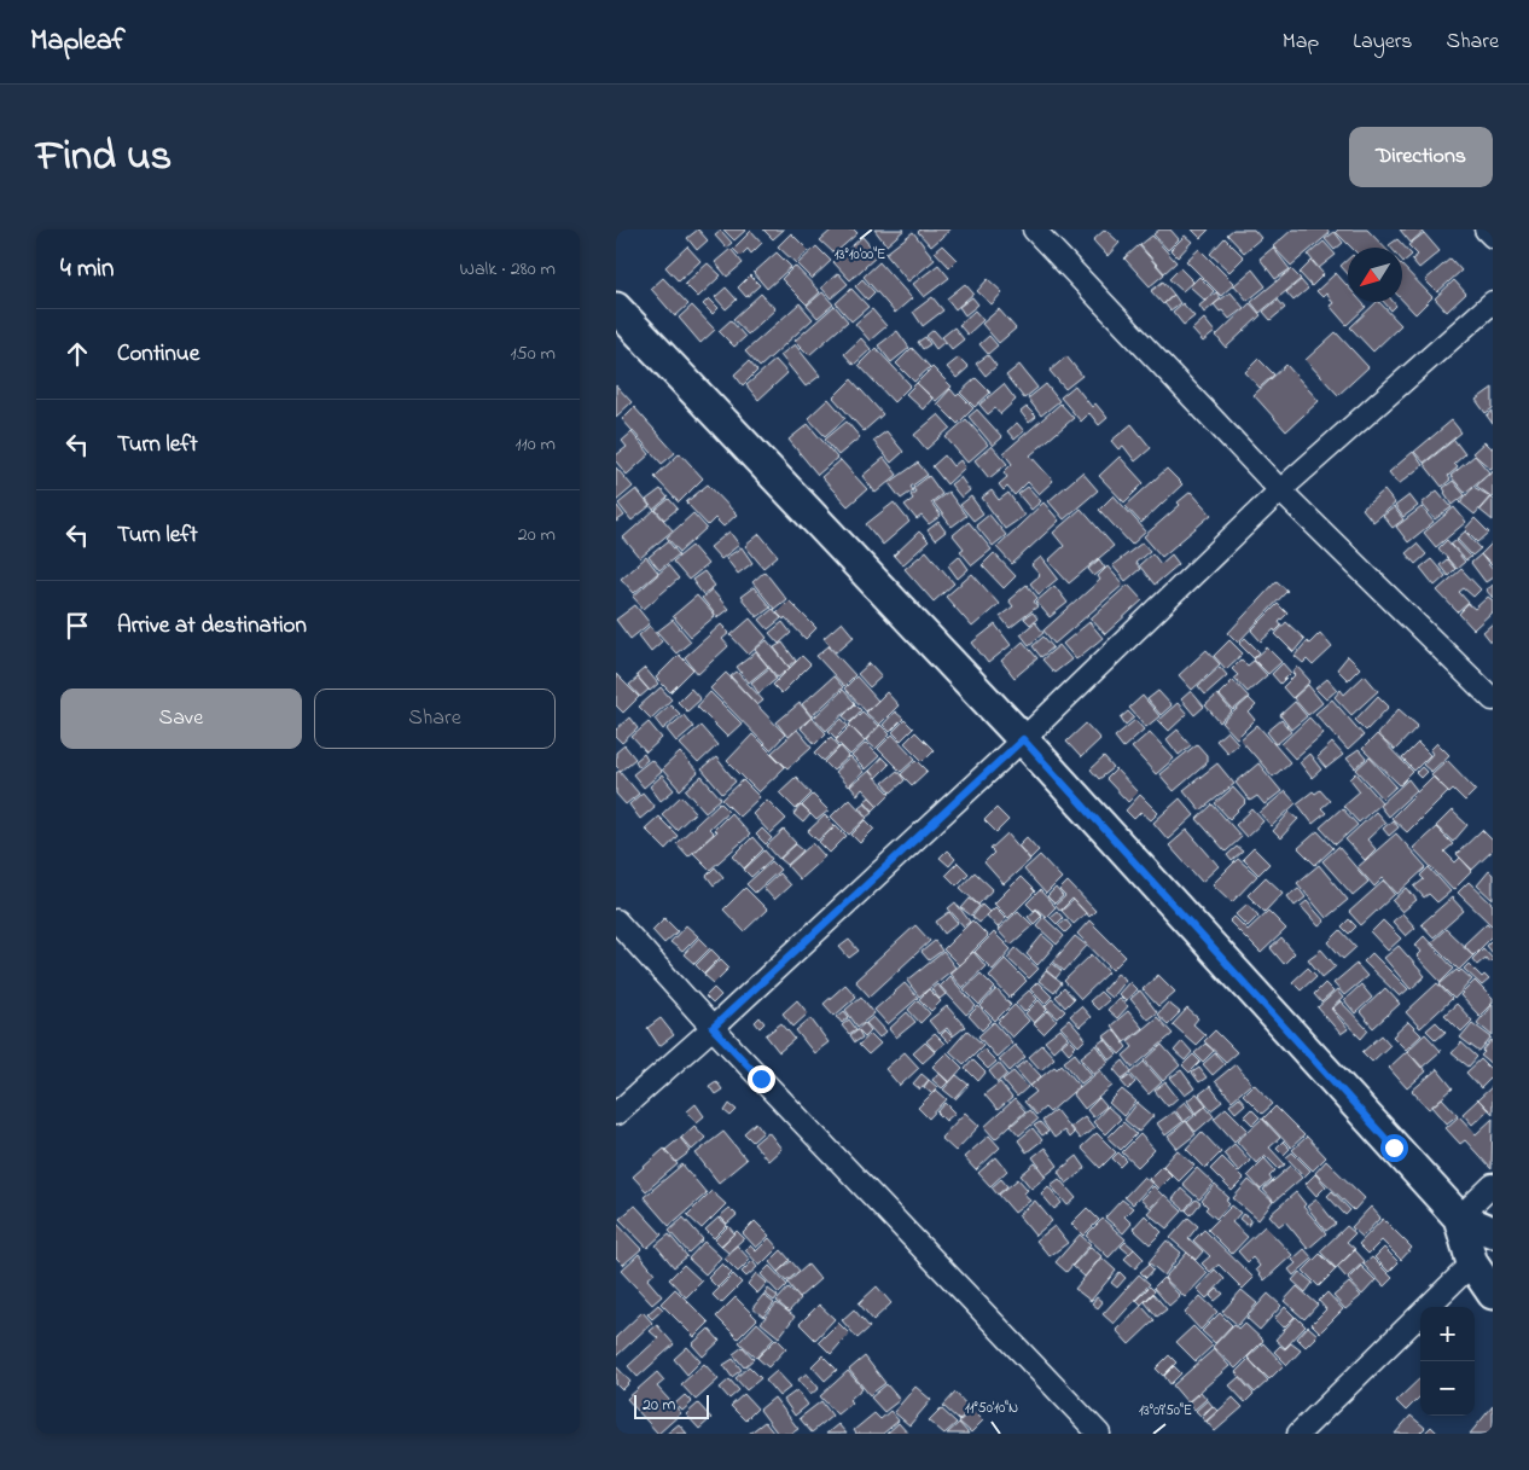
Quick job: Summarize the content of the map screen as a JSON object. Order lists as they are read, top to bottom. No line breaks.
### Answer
{"scale_bar":"20 m","north":"bottom left","page":{"header":"Mapleaf","nav":["Map","Layers","Share"],"title":"Find us","buttons":["Directions",["Save","Share"]],"heading":["4 min","Walk · 280 m"],"list":[["Continue","150 m"],["Turn left","110 m"],["Turn left","20 m"],"Arrive at destination"],"map_buttons":["+","−"],"scale":"20 m"},"coordinates":["13°10'00\"E","11°50'10\"N","13°09'50\"E"]}
